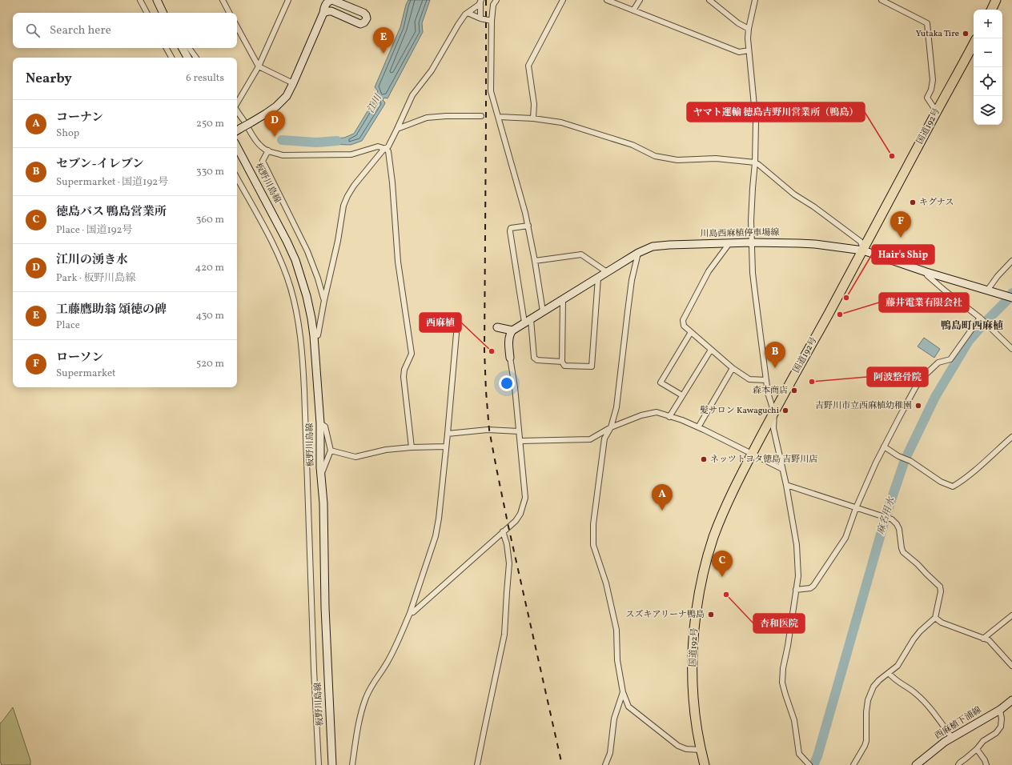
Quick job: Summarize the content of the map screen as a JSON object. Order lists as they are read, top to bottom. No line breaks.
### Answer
{"streets":{"highway":["国道192号"],"main road":["板野川島線","川島西麻植停車場線","西麻植下浦線"]},"crossings":[["国道192号","川島西麻植停車場線"]],"districts":["鴨島町西麻植"],"water":["江川","麻名用水"],"places":["Yutaka Tire","ヤマト運輸 徳島吉野川営業所（鴨島）","キグナス","Hair's Ship","藤井電業有限会社","西麻植","阿波整骨院","森本商店","吉野川市立西麻植幼稚園","髪サロン Kawaguchi","ネッツトヨタ徳島 吉野川店","杏和医院","スズキアリーナ鴨島"],"page":{"map_buttons":["+","−"],"search":"Search here","pins":["E","D","F","B","A","C"],"heading":["Nearby","6 results"],"list":[{"mark":"A","name":"コーナン","note":"Shop","value":"250 m"},{"mark":"B","name":"セブン-イレブン","note":"Supermarket · 国道192号","value":"330 m"},{"mark":"C","name":"徳島バス 鴨島営業所","note":"Place · 国道192号","value":"360 m"},{"mark":"D","name":"江川の湧き水","note":"Park · 板野川島線","value":"420 m"},{"mark":"E","name":"工藤鷹助翁 頌徳の碑","note":"Place","value":"430 m"},{"mark":"F","name":"ローソン","note":"Supermarket","value":"520 m"}]}}
